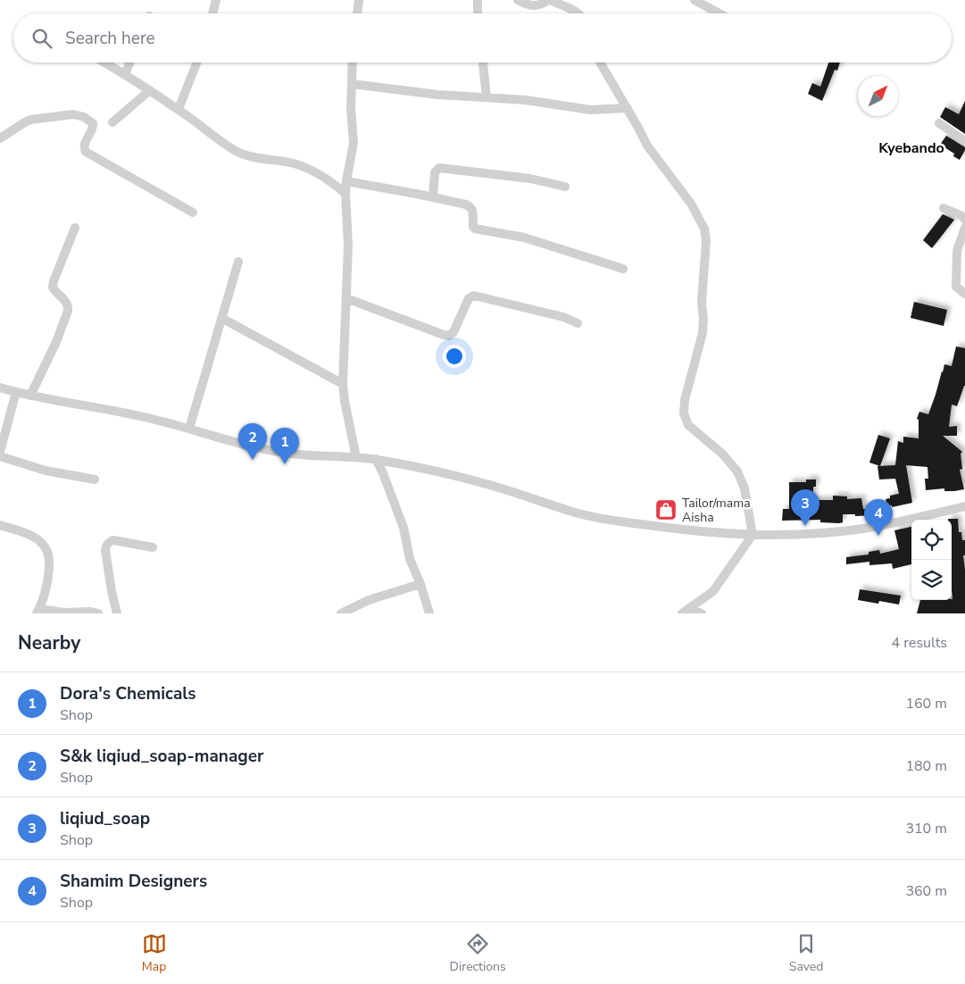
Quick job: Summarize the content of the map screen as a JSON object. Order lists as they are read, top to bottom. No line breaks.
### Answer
{"districts":["Kyebando"],"places":{"shop":["Tailor/mama Aisha"]},"north":"top right","page":{"search":"Search here","pins":["2","1","3","4"],"heading":["Nearby","4 results"],"list":[{"mark":"1","name":"Dora's Chemicals","note":"Shop","value":"160 m"},{"mark":"2","name":"S&k liqiud_soap-manager","note":"Shop","value":"180 m"},{"mark":"3","name":"liqiud_soap","note":"Shop","value":"310 m"},{"mark":"4","name":"Shamim Designers","note":"Shop","value":"360 m"}],"nav":["Map","Directions","Saved"]}}
